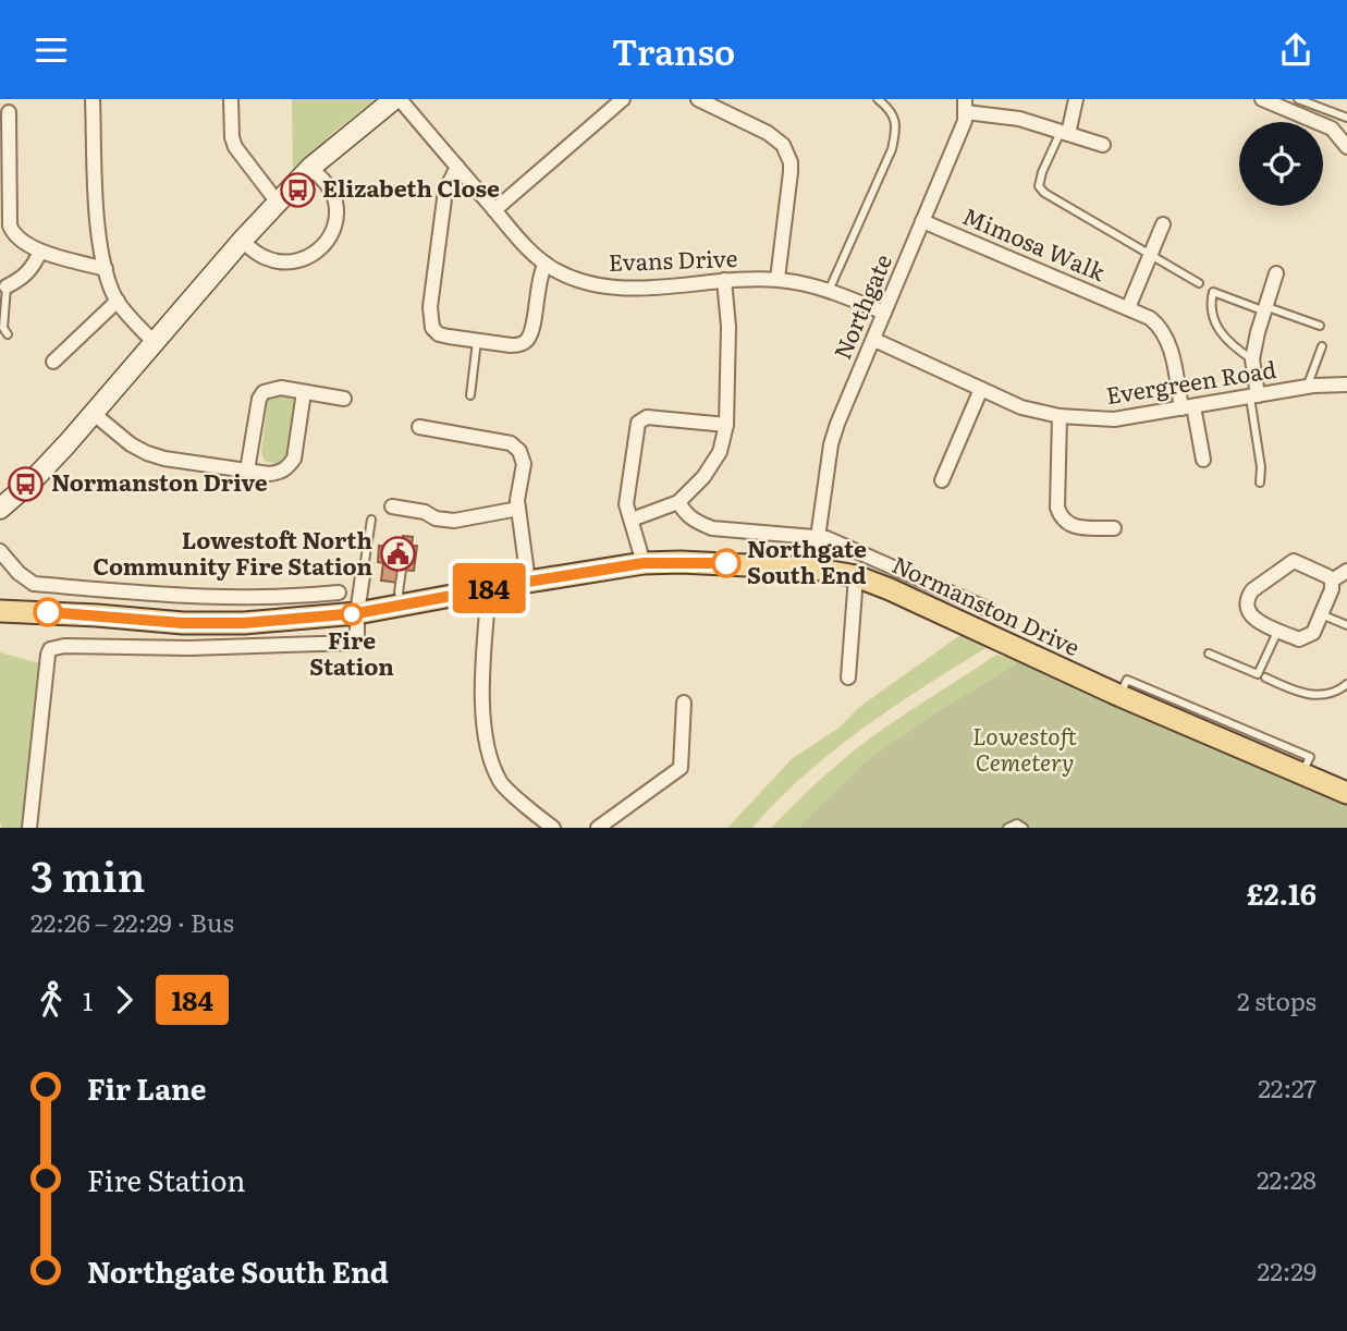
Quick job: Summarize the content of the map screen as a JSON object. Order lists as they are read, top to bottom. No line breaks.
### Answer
{"streets":{"main road":["Normanston Drive"],"street":["Mimosa Walk","Evans Drive","Northgate","Evergreen Road"]},"crossings":[["Mimosa Walk","Northgate"],["Mimosa Walk","Evergreen Road"],["Evans Drive","Northgate"],["Northgate","Evergreen Road"],["Northgate","Normanston Drive"]],"parks":["Lowestoft Cemetery"],"places":{"bus stop":["Elizabeth Close","Normanston Drive"],"public building":["Lowestoft North Community Fire Station"],"other":["Northgate South End","Fire Station"]},"lines":["bus line 184"],"page":{"header":"Transo","on_map":"184","heading":["3 min","22:26 – 22:29 · Bus","£2.16"],"legs":["1","184","2 stops"],"list":[{"name":"Fir Lane","value":"22:27"},{"name":"Fire Station","value":"22:28"},{"name":"Northgate South End","value":"22:29"}]}}
